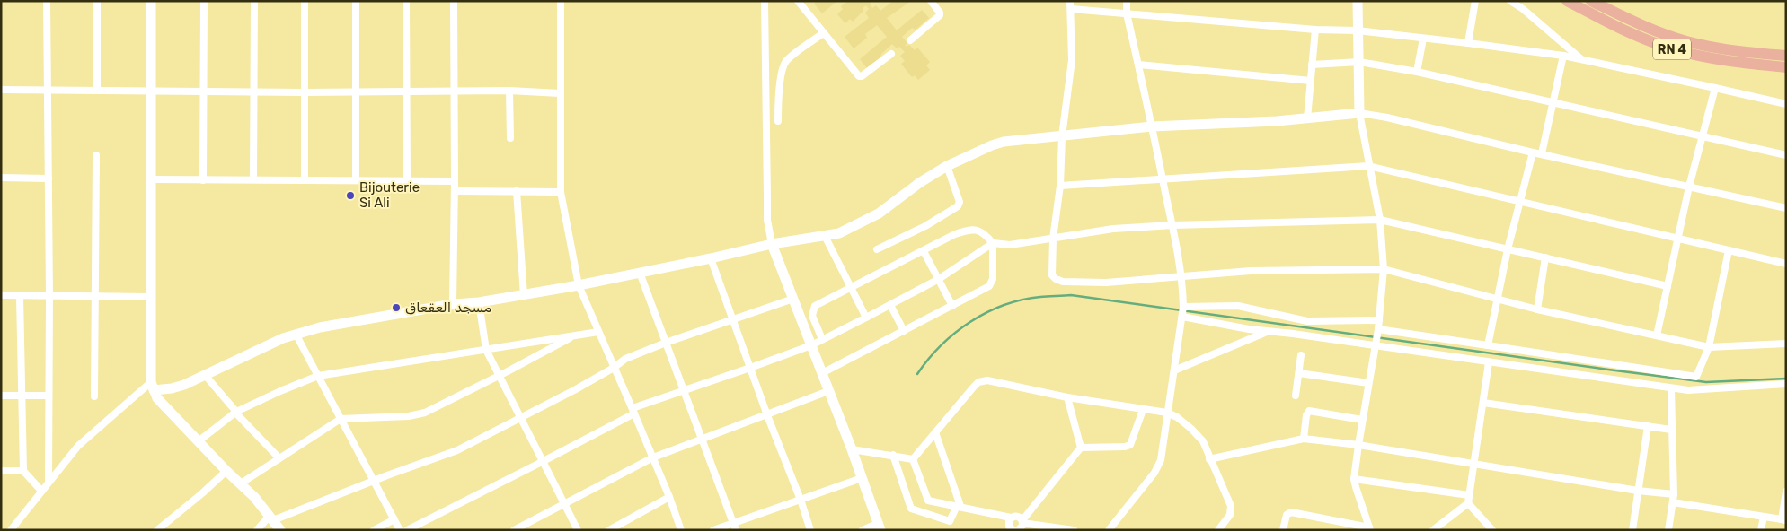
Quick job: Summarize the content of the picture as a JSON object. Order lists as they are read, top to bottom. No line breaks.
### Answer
{"streets":{"main road":["RN 4"]},"places":["Bijouterie Si Ali","مسجد العقعاق"]}
